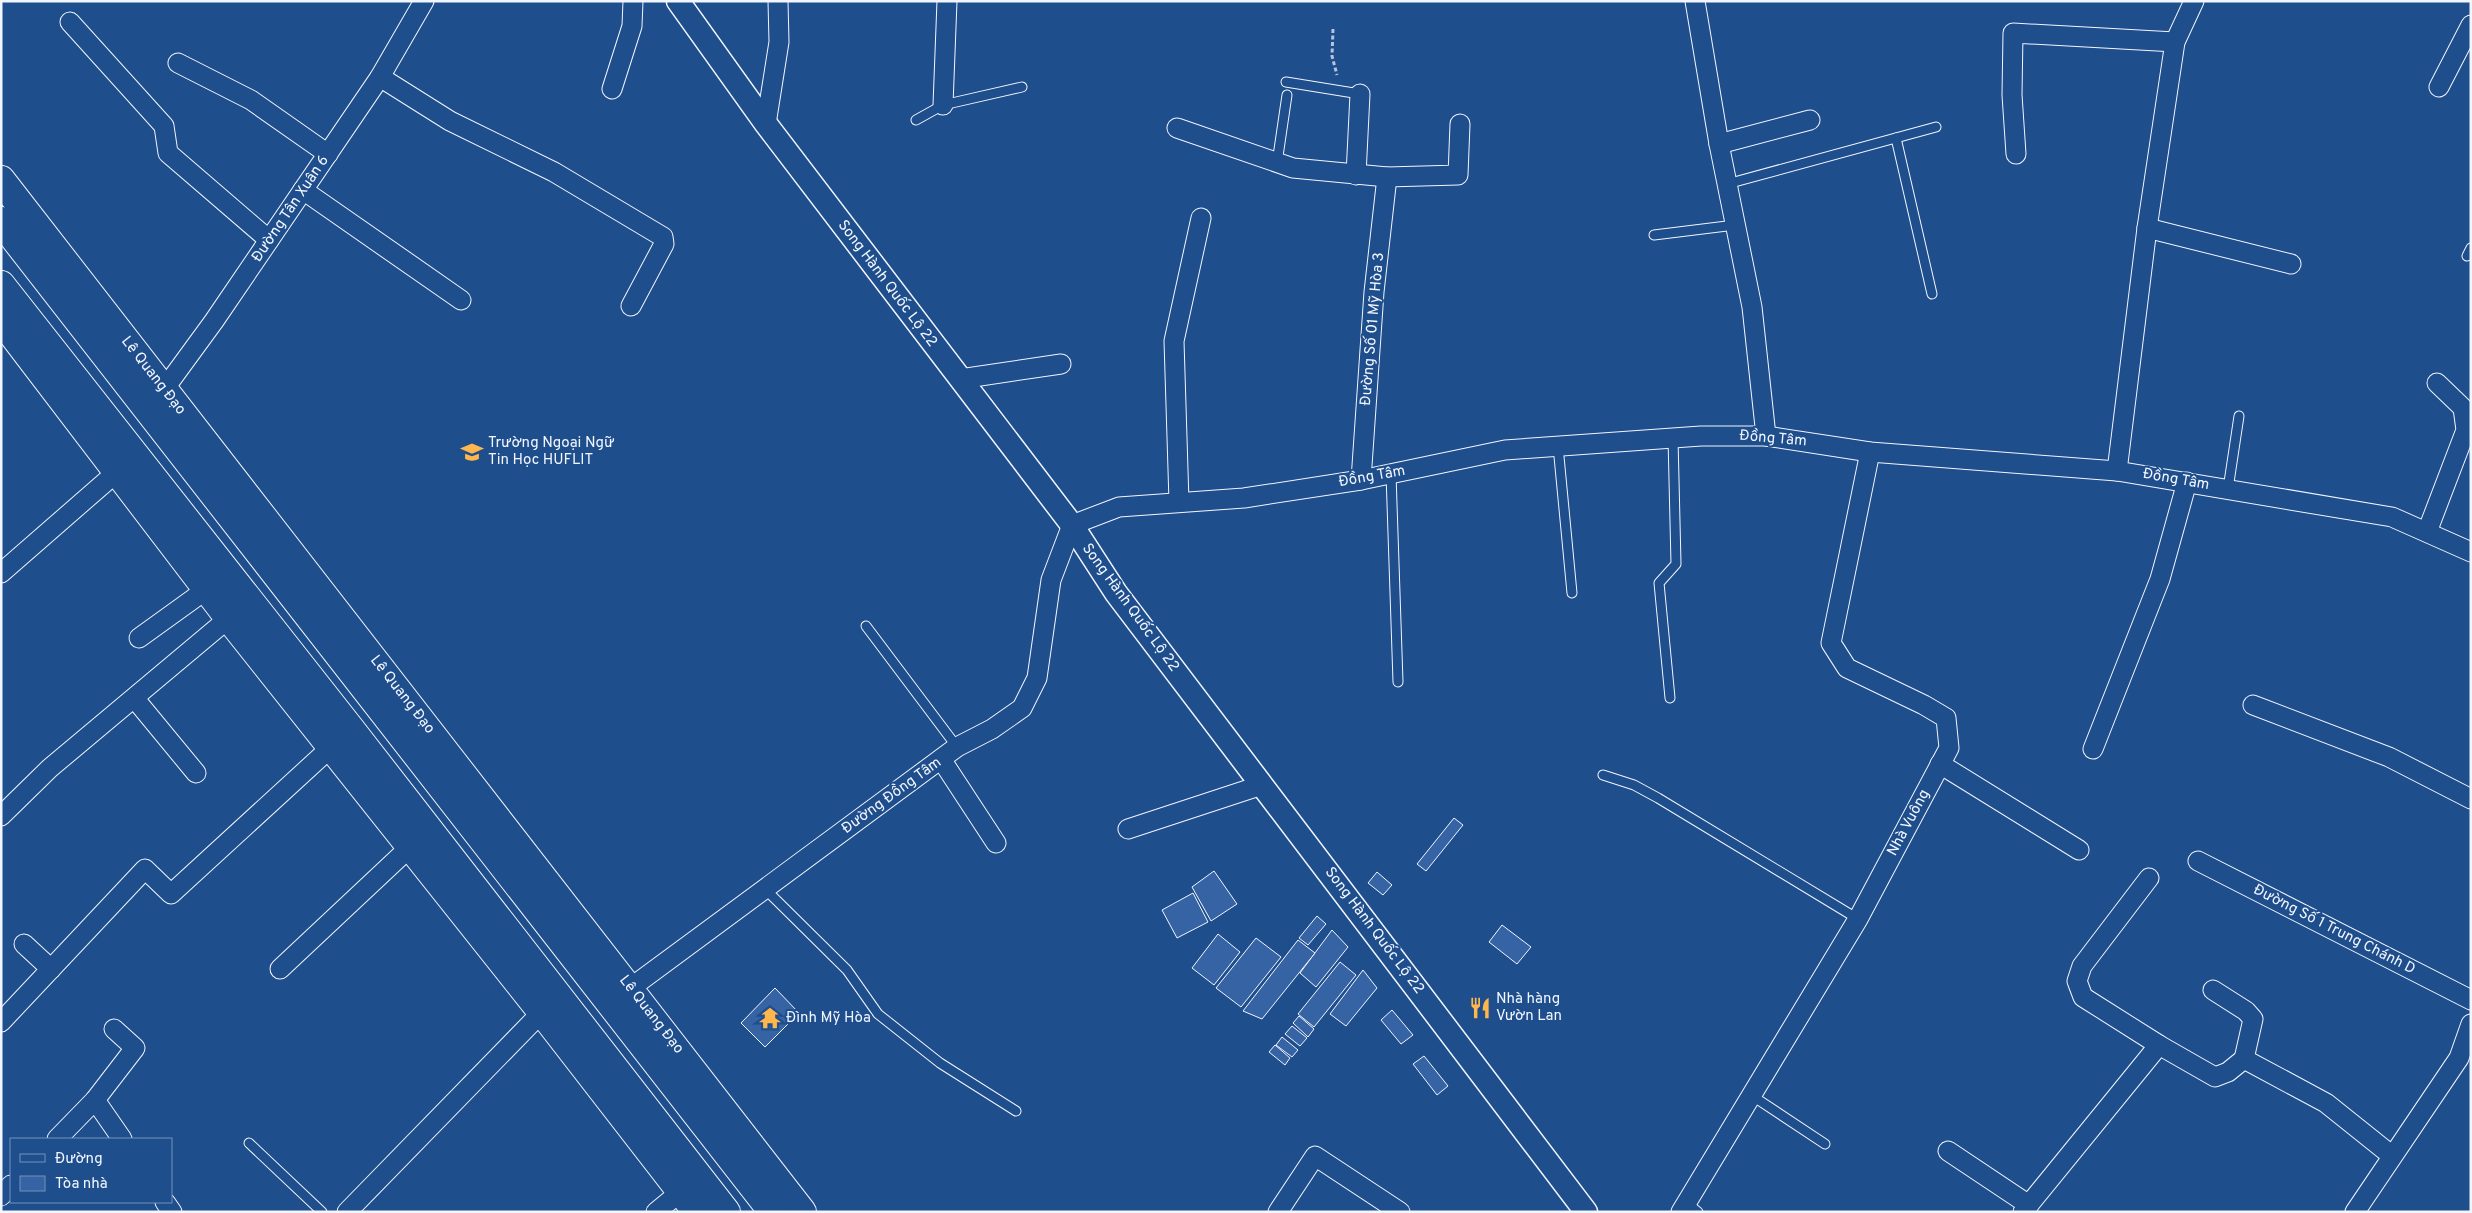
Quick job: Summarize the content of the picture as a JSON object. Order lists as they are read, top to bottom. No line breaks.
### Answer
{"streets":{"highway":["Lê Quang Đạo"],"street":["Đường Tân Xuân 6","Song Hành Quốc Lộ 22","Đường Số 01 Mỹ Hòa 3","Đồng Tâm","Đường Đồng Tâm","Nhà Vuông","Đường Số 1 Trung Chánh D"]},"crossings":[["Đường Tân Xuân 6","Lê Quang Đạo"],["Song Hành Quốc Lộ 22","Đồng Tâm"],["Song Hành Quốc Lộ 22","Đường Đồng Tâm"],["Đường Số 01 Mỹ Hòa 3","Đồng Tâm"],["Lê Quang Đạo","Đường Đồng Tâm"],["Đồng Tâm","Đường Đồng Tâm"],["Đồng Tâm","Nhà Vuông"]],"places":{"school or university":["Trường Ngoại Ngữ Tin Học HUFLIT"],"restaurant":["Nhà hàng Vườn Lan"],"temple":["Đình Mỹ Hòa"]},"legend":["Đường","Tòa nhà"]}
